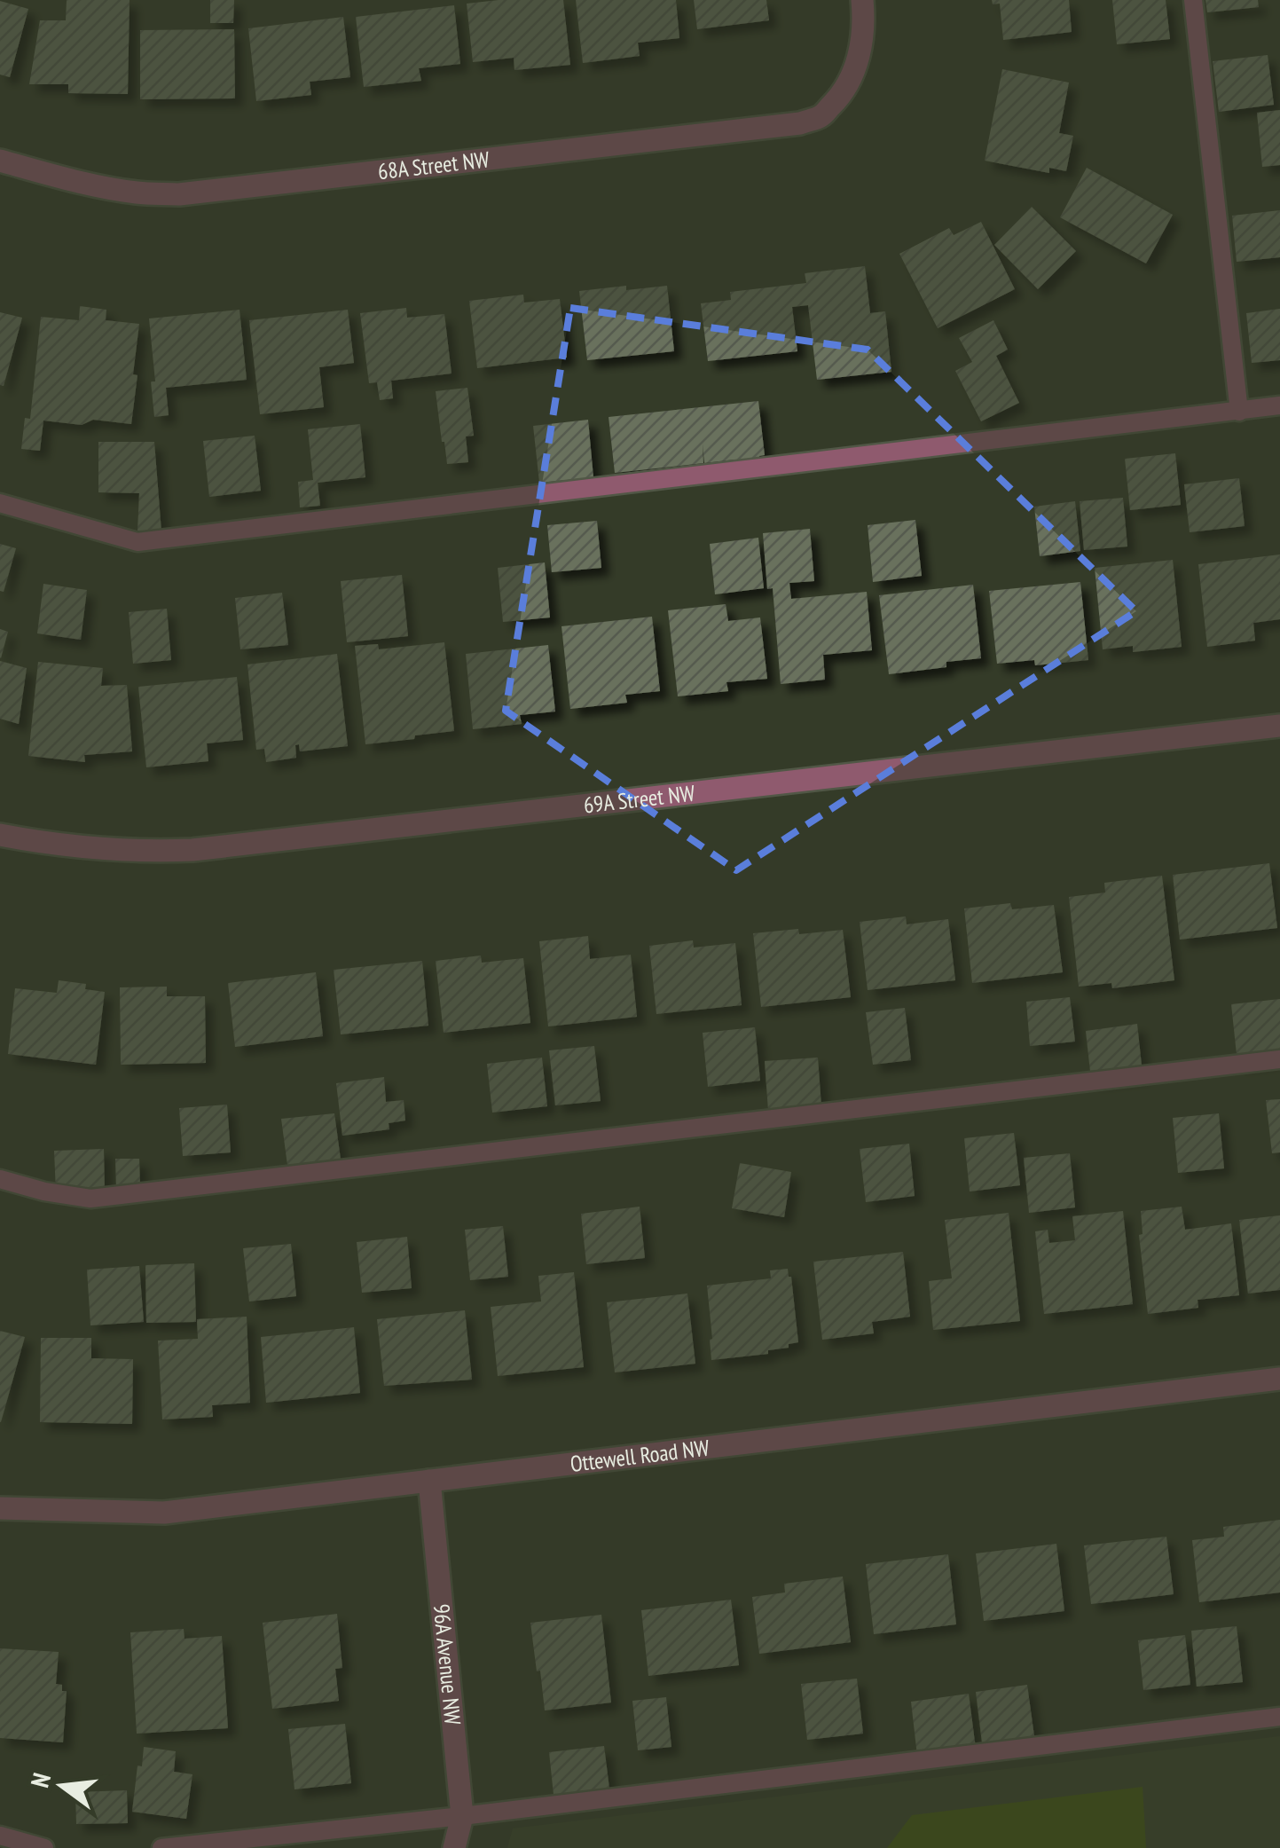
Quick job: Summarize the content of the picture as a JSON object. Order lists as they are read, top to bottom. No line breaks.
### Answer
{"streets":{"street":["68A Street NW","69A Street NW","Ottewell Road NW","96A Avenue NW"]},"crossings":[["Ottewell Road NW","96A Avenue NW"]],"north":"left"}
